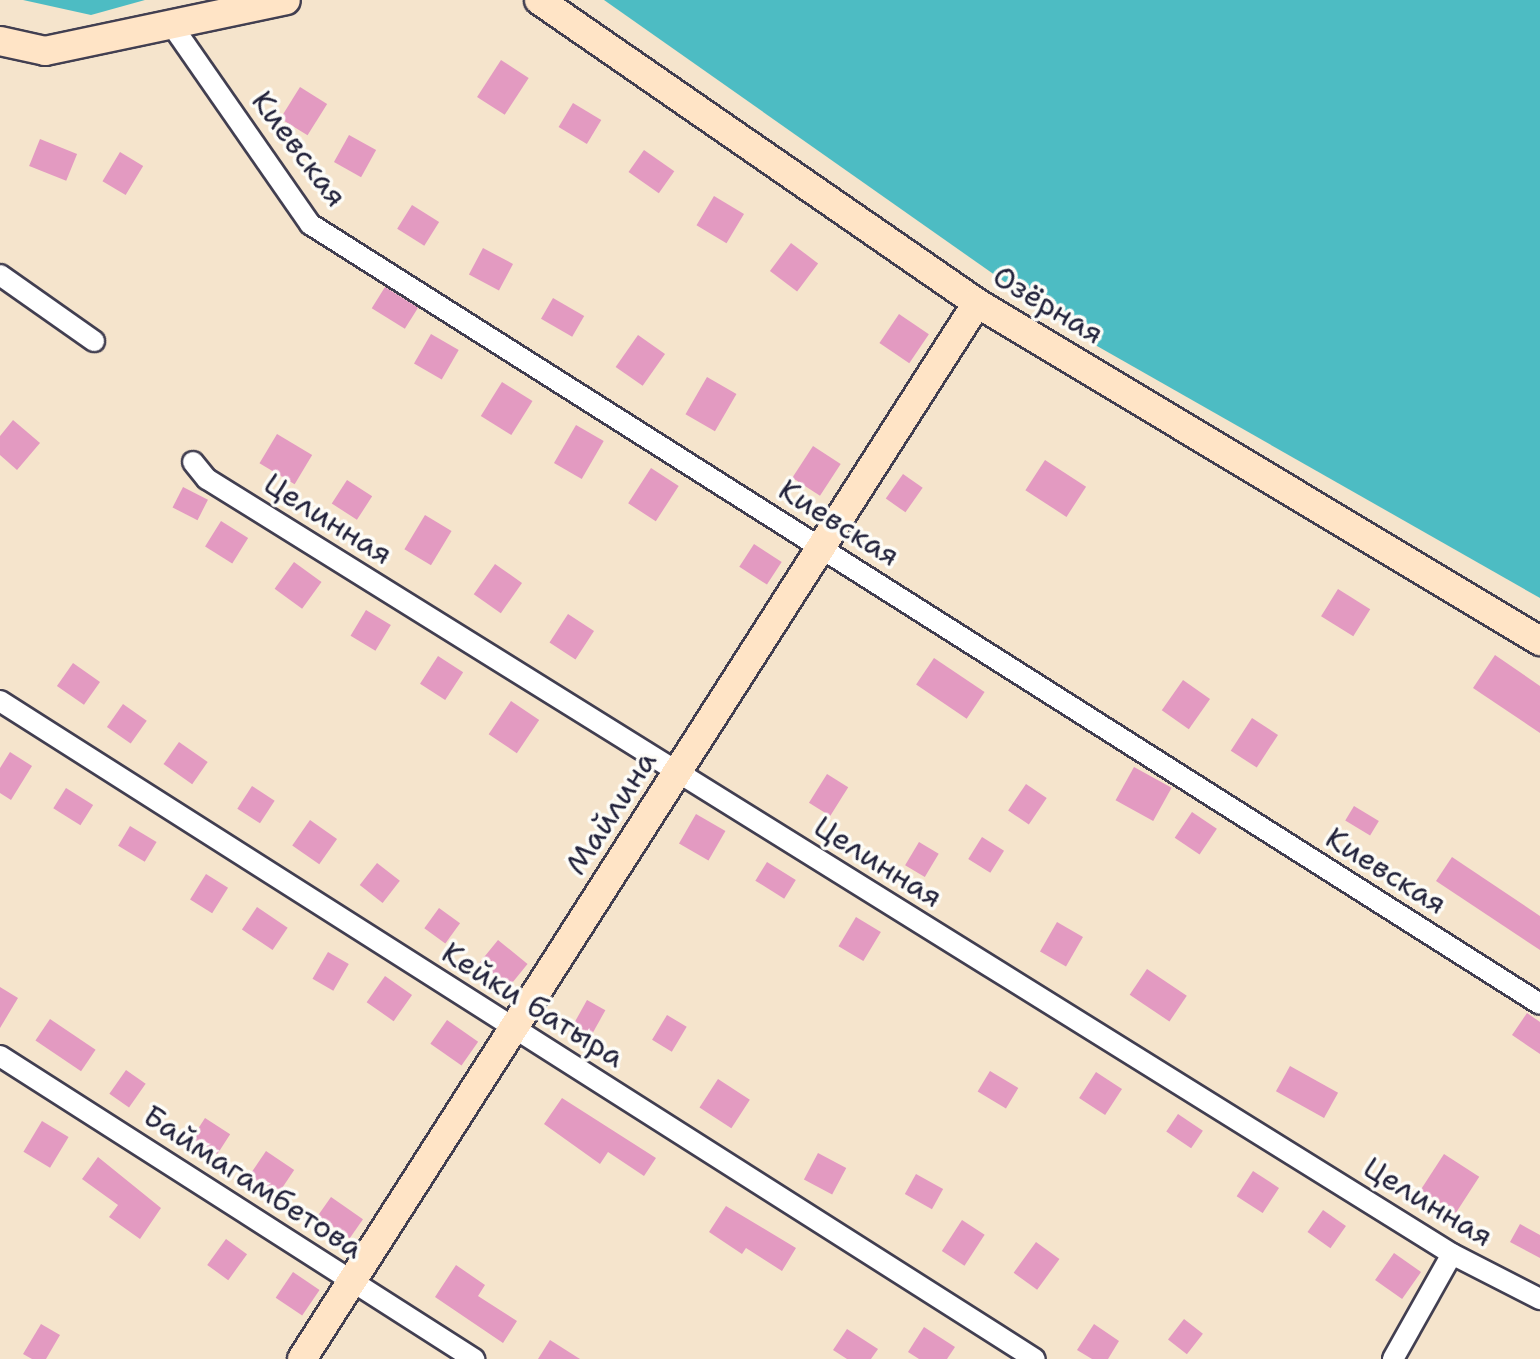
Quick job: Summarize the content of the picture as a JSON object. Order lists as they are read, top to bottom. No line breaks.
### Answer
{"streets":{"street":["Киевская","Озёрная","Целинная","Майлина","Кейки батыра","Баймагамбетова"]},"crossings":[["Киевская","Майлина"],["Озёрная","Майлина"],["Целинная","Майлина"],["Майлина","Кейки батыра"],["Майлина","Баймагамбетова"]]}
